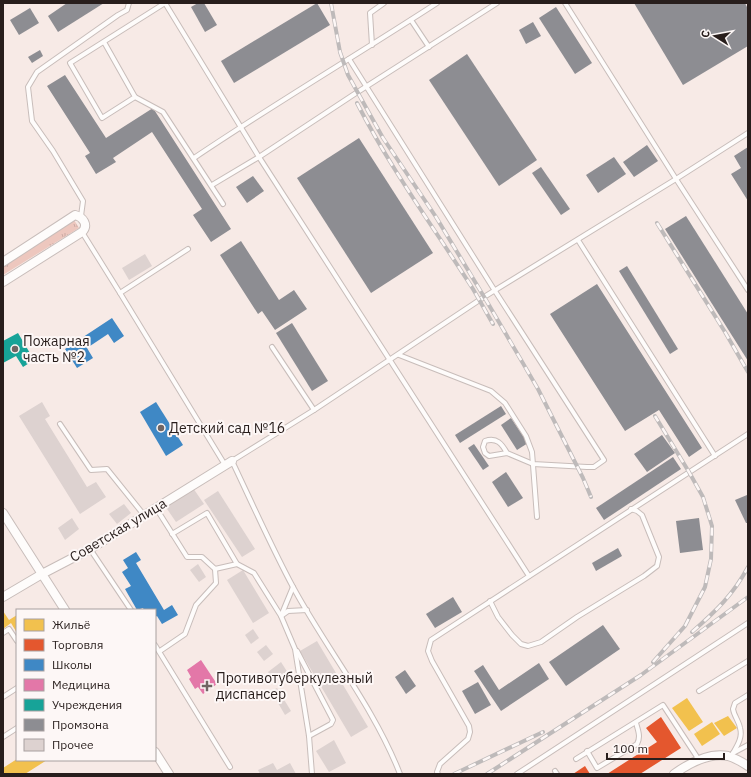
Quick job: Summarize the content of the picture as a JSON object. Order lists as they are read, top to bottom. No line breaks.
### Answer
{"streets":{"street":["Советская улица"]},"places":{"other":["Пожарная часть №2","Детский сад №16"],"health":["Противотуберкулезный диспансер"]},"legend":["Жильё","Торговля","Школы","Медицина","Учреждения","Промзона","Прочее"],"scale_bar":"100 m","north":"left"}
